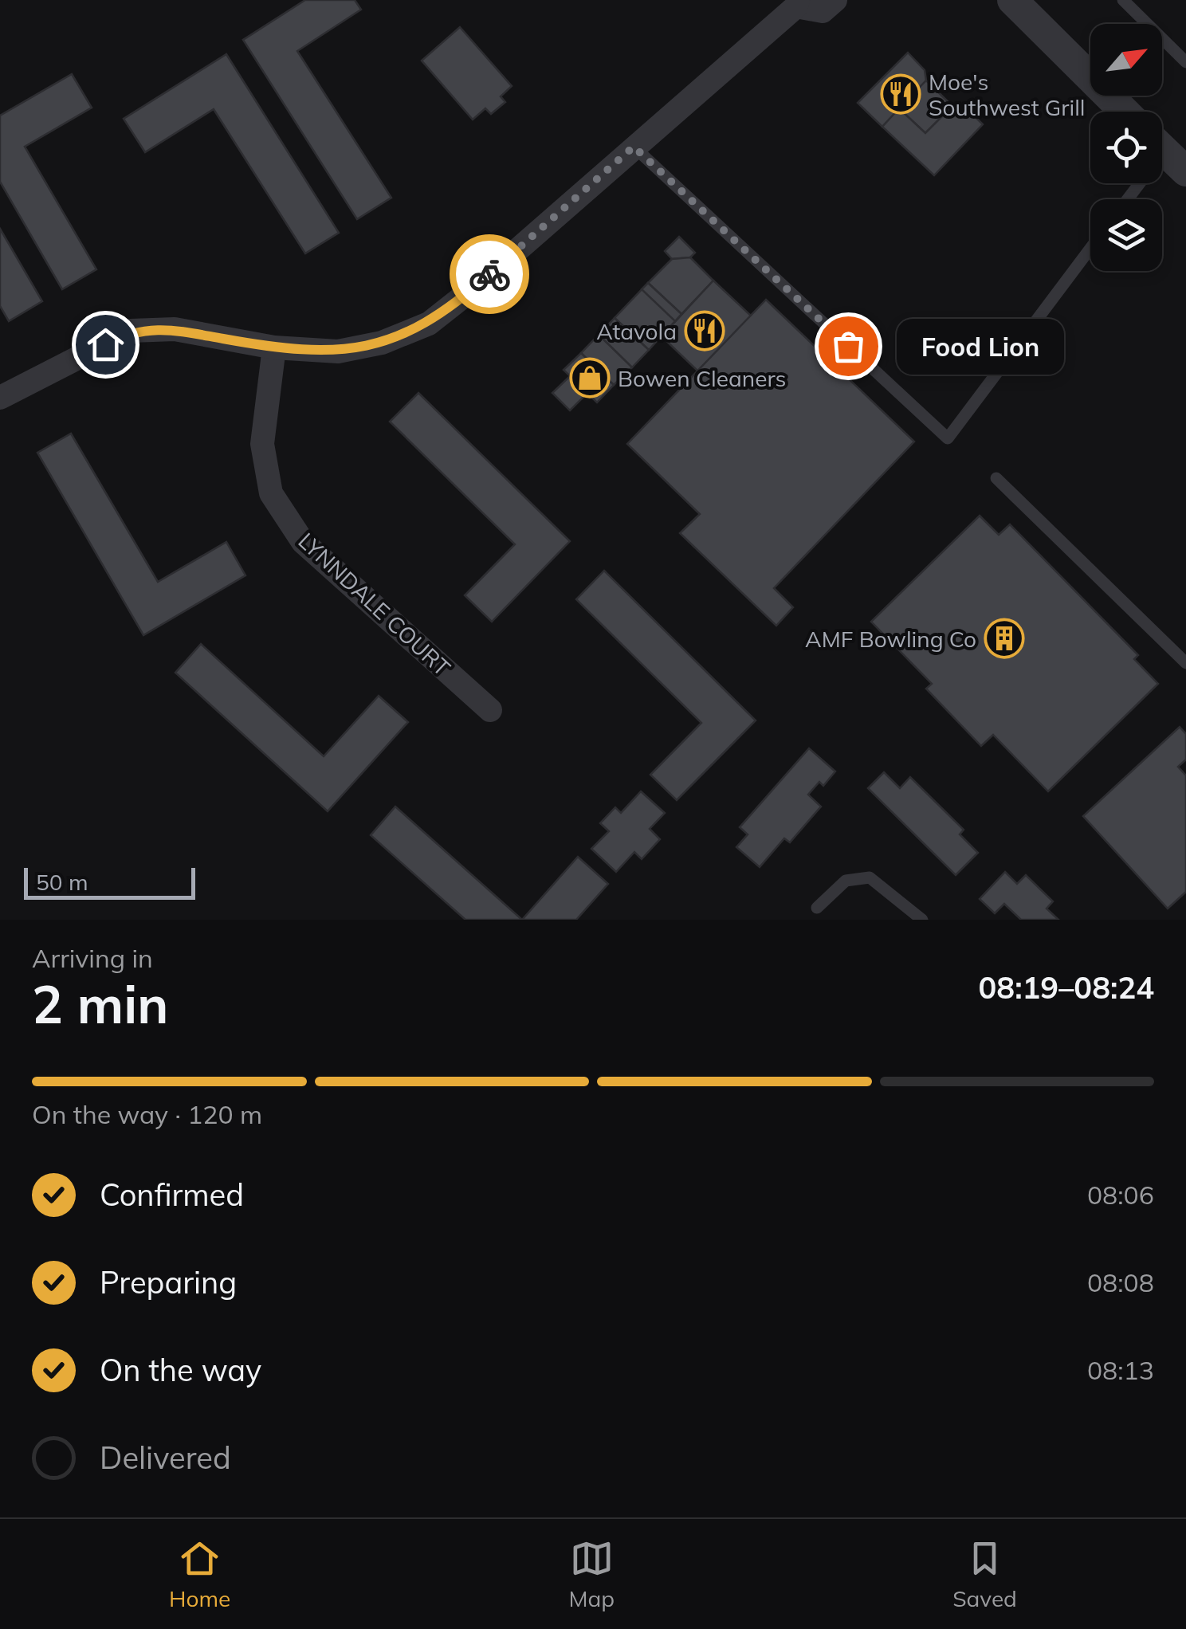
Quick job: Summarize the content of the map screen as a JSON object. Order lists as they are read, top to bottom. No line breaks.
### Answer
{"streets":{"street":["LYNNDALE COURT"]},"places":{"restaurant":["Moe's Southwest Grill","Atavola"],"other":["Food Lion"],"shop":["Bowen Cleaners"],"building":["AMF Bowling Co"]},"scale_bar":"50 m","north":"top right","page":{"bubble":"Food Lion","scale":"50 m","heading":["2 min","Arriving in","08:19–08:24"],"bar":"On the way · 120 m","list":[["Confirmed","08:06"],["Preparing","08:08"],["On the way","08:13"],"Delivered"],"tabs":["Home","Map","Saved"]}}
